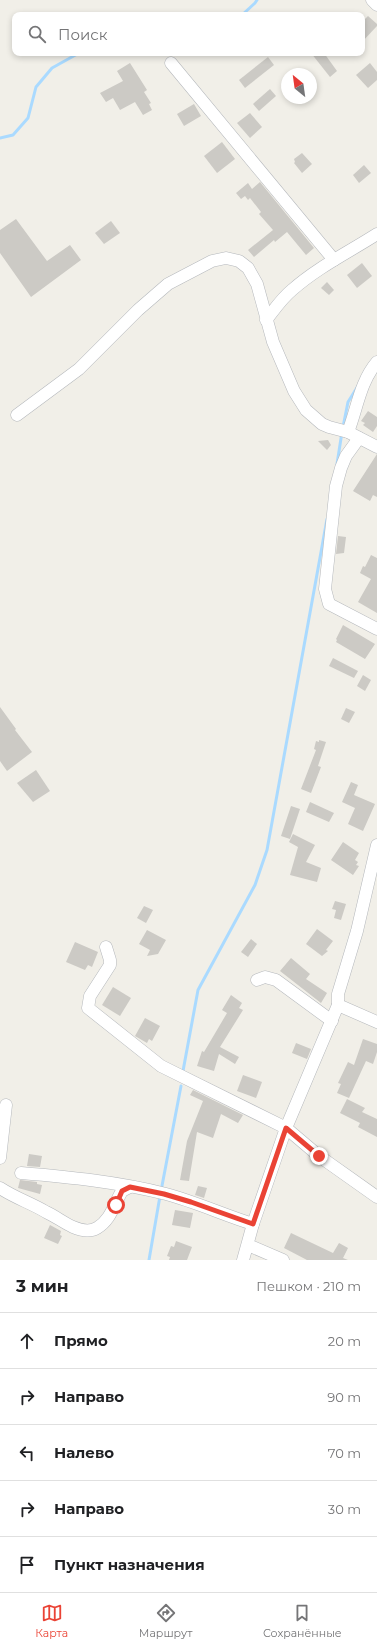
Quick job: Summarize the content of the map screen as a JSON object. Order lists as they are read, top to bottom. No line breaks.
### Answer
{"north":"top left","page":{"search":"Поиск","heading":["3 мин","Пешком · 210 m"],"list":[["Прямо","20 m"],["Направо","90 m"],["Налево","70 m"],["Направо","30 m"],"Пункт назначения"],"nav":["Карта","Маршрут","Сохранённые"]}}
